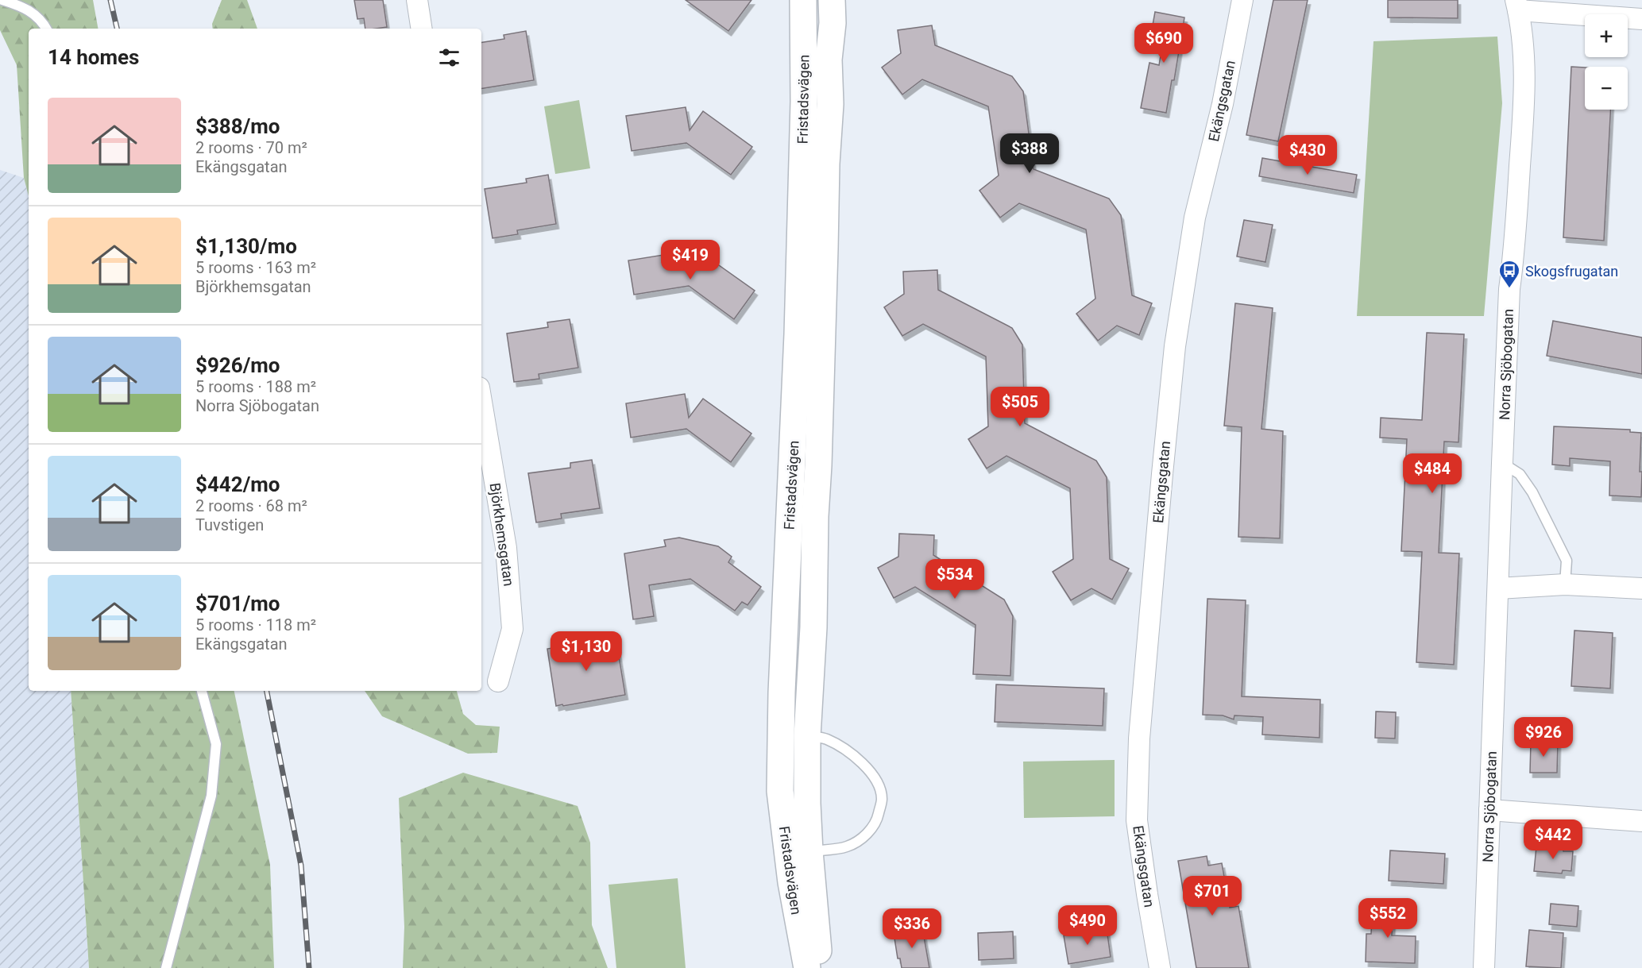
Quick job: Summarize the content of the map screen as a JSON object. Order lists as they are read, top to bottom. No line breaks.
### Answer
{"streets":{"street":["Fristadsvägen","Ekängsgatan","Norra Sjöbogatan","Björkhemsgatan"]},"places":{"bus stop":["Skogsfrugatan"]},"page":{"map_buttons":["+","−"],"price":["$690","$388","$430","$419","$505","$484","$534","$1,130","$926","$442","$701","$552","$490","$336"],"heading":"14 homes","list":[{"name":"$388/mo","note":"2 rooms · 70 m² · Ekängsgatan"},{"name":"$1,130/mo","note":"5 rooms · 163 m² · Björkhemsgatan"},{"name":"$926/mo","note":"5 rooms · 188 m² · Norra Sjöbogatan"},{"name":"$442/mo","note":"2 rooms · 68 m² · Tuvstigen"},{"name":"$701/mo","note":"5 rooms · 118 m² · Ekängsgatan"}]}}
